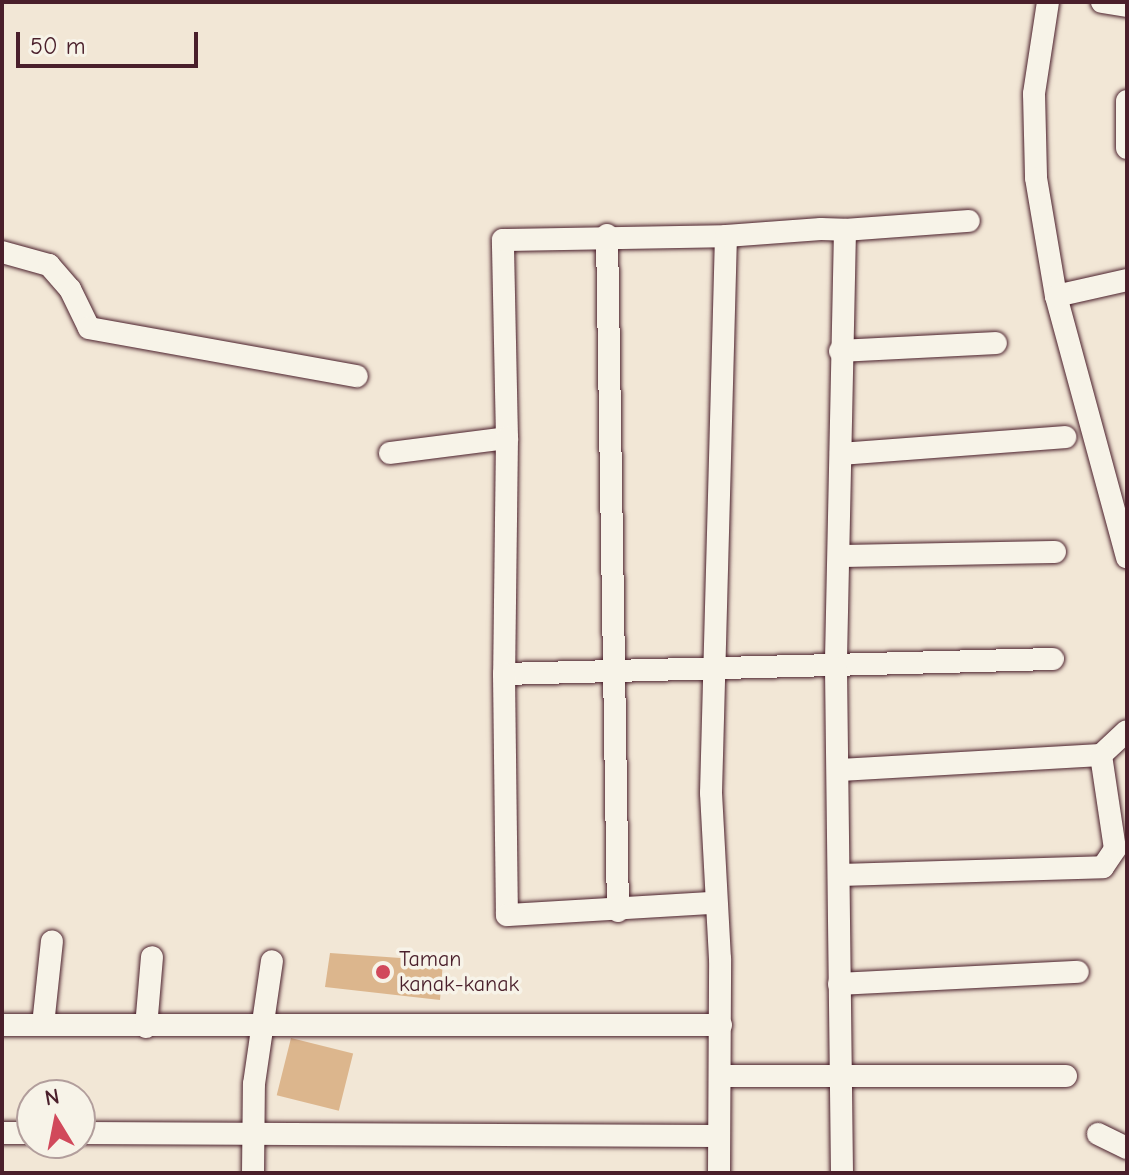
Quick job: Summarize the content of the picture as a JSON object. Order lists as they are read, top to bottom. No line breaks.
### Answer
{"places":["Taman kanak-kanak"],"scale_bar":"50 m","north":"top"}
